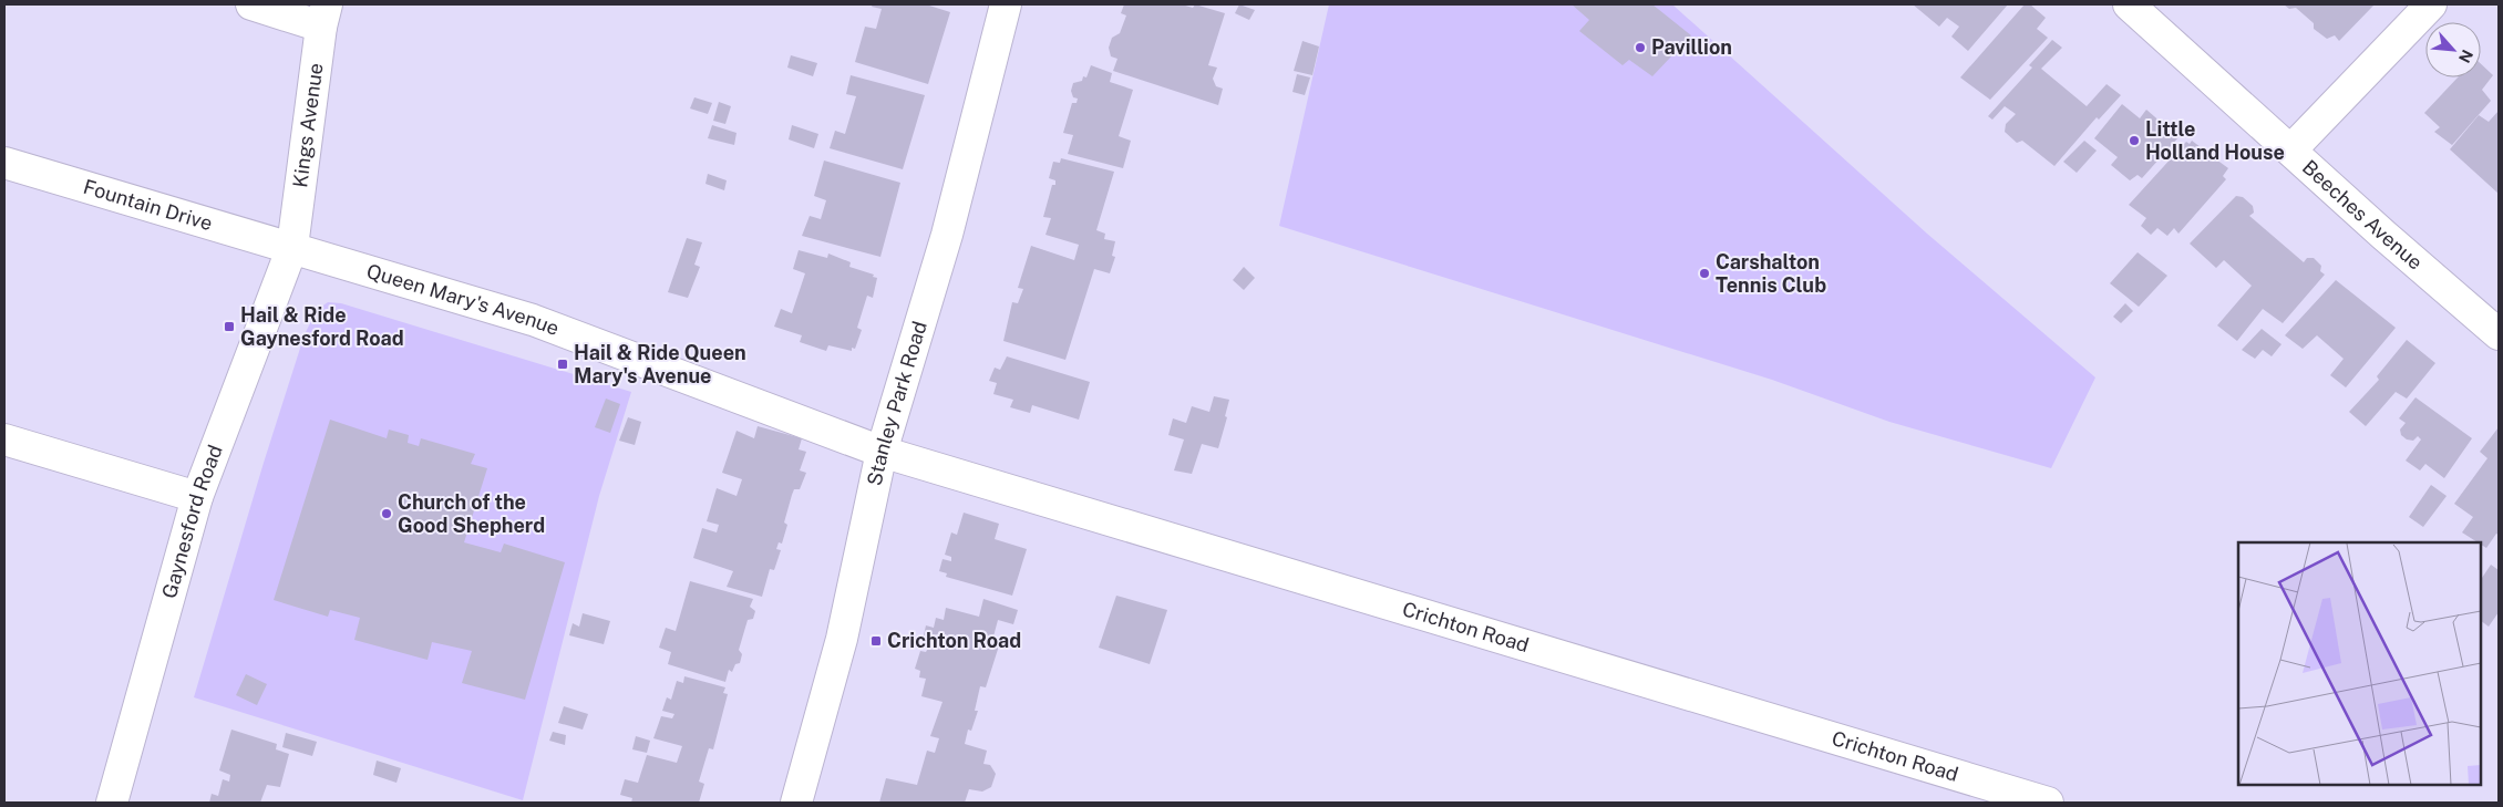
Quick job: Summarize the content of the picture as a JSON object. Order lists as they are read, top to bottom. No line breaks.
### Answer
{"streets":{"street":["Kings Avenue","Fountain Drive","Beeches Avenue","Queen Mary's Avenue","Stanley Park Road","Gaynesford Road","Crichton Road"]},"crossings":[["Kings Avenue","Fountain Drive"],["Kings Avenue","Queen Mary's Avenue"],["Kings Avenue","Gaynesford Road"],["Fountain Drive","Queen Mary's Avenue"],["Fountain Drive","Gaynesford Road"],["Queen Mary's Avenue","Stanley Park Road"],["Queen Mary's Avenue","Gaynesford Road"],["Queen Mary's Avenue","Crichton Road"],["Stanley Park Road","Crichton Road"]],"places":{"other":["Pavillion","Little Holland House","Carshalton Tennis Club","Church of the Good Shepherd"],"transit":["Hail & Ride Gaynesford Road","Hail & Ride Queen Mary's Avenue","Crichton Road"]},"north":"bottom right"}
